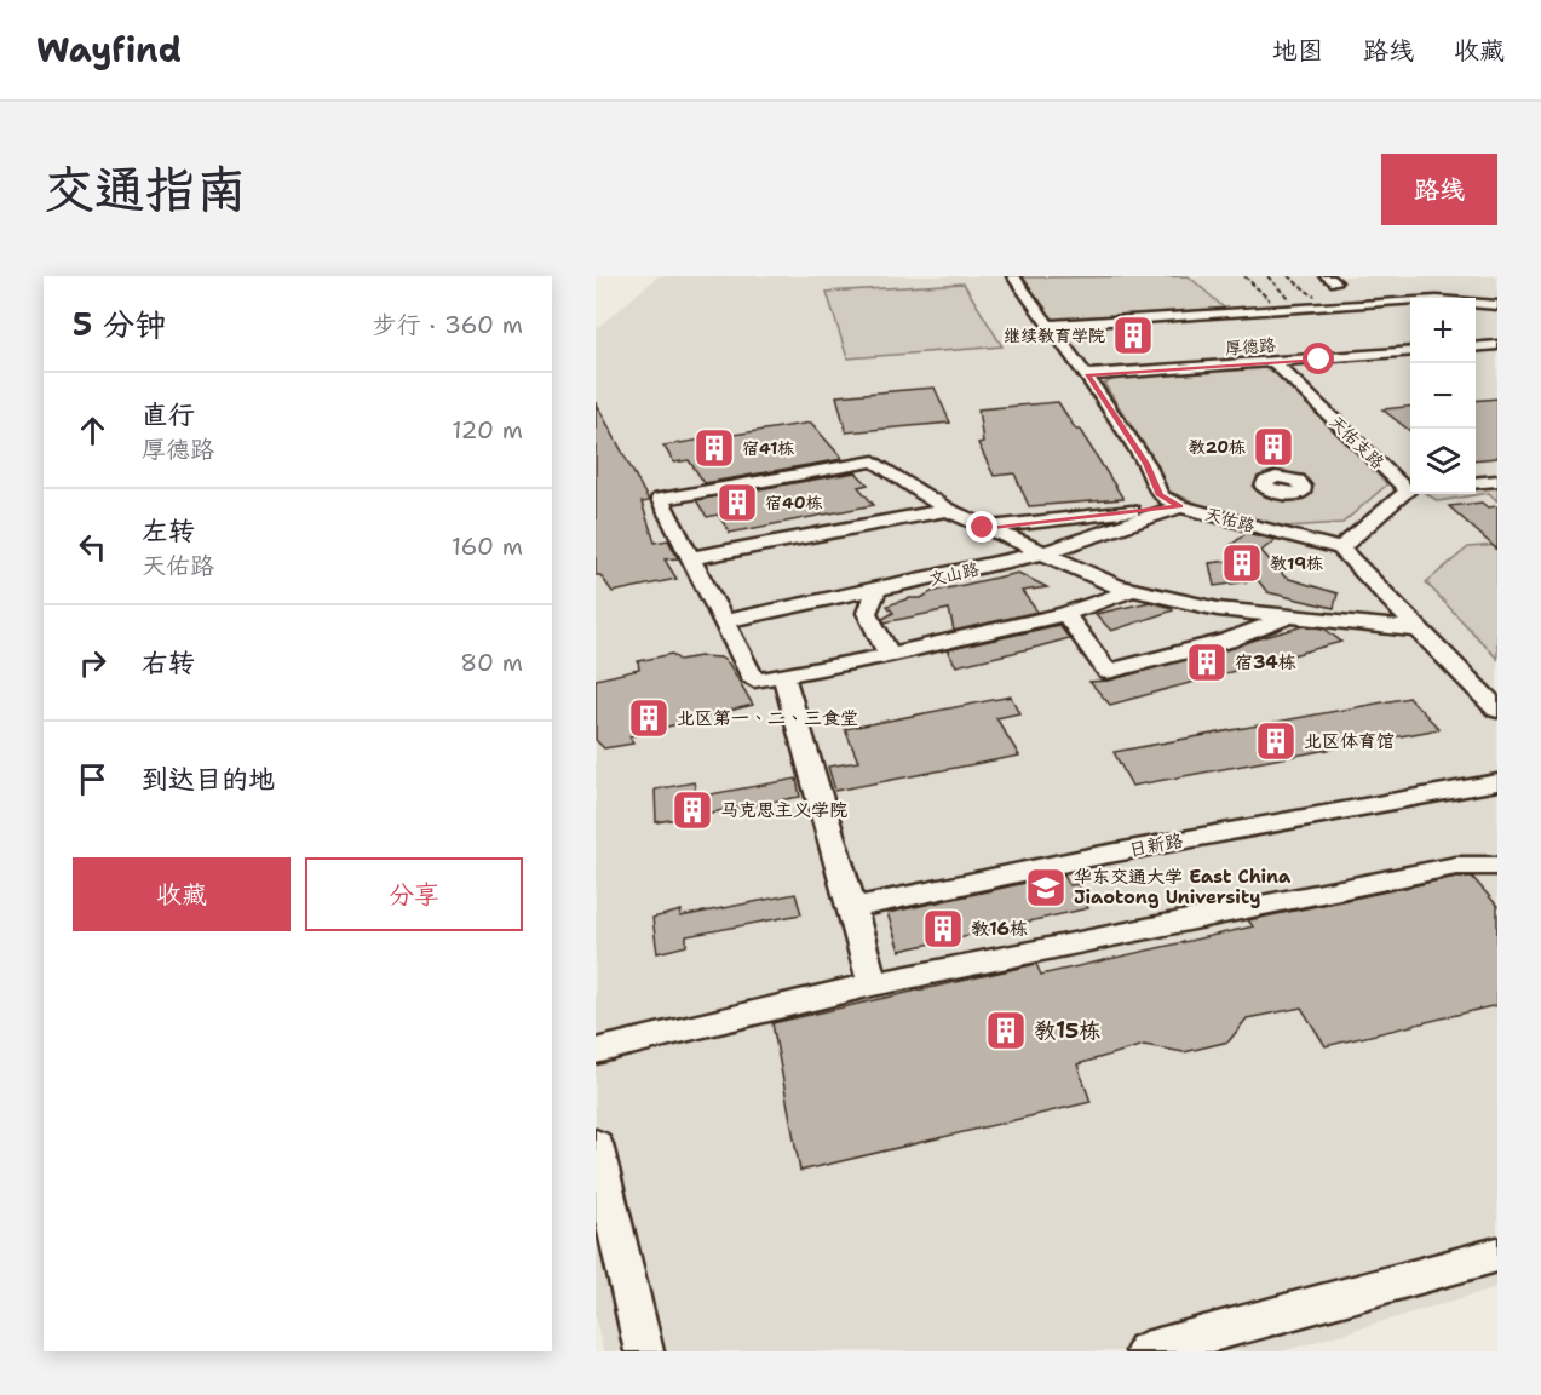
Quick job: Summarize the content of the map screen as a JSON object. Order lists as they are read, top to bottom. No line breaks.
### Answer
{"streets":{"street":["厚德路","天佑支路","天佑路","文山路","日新路"]},"crossings":[["厚德路","天佑支路"],["厚德路","天佑路"],["天佑支路","天佑路"],["天佑路","文山路"]],"places":{"building":["继续教育学院","教20栋","宿41栋","宿40栋","教19栋","宿34栋","北区第一、二、三食堂","北区体育馆","马克思主义学院","教16栋","教15栋"],"school or university":["华东交通大学 East China Jiaotong University"]},"page":{"header":"Wayfind","nav":["地图","路线","收藏"],"buttons":["路线",["收藏","分享"]],"title":"交通指南","heading":["5 分钟","步行 · 360 m"],"map_buttons":["+","−"],"list":[["直行","厚德路","120 m"],["左转","天佑路","160 m"],["右转","80 m"],"到达目的地"]}}
